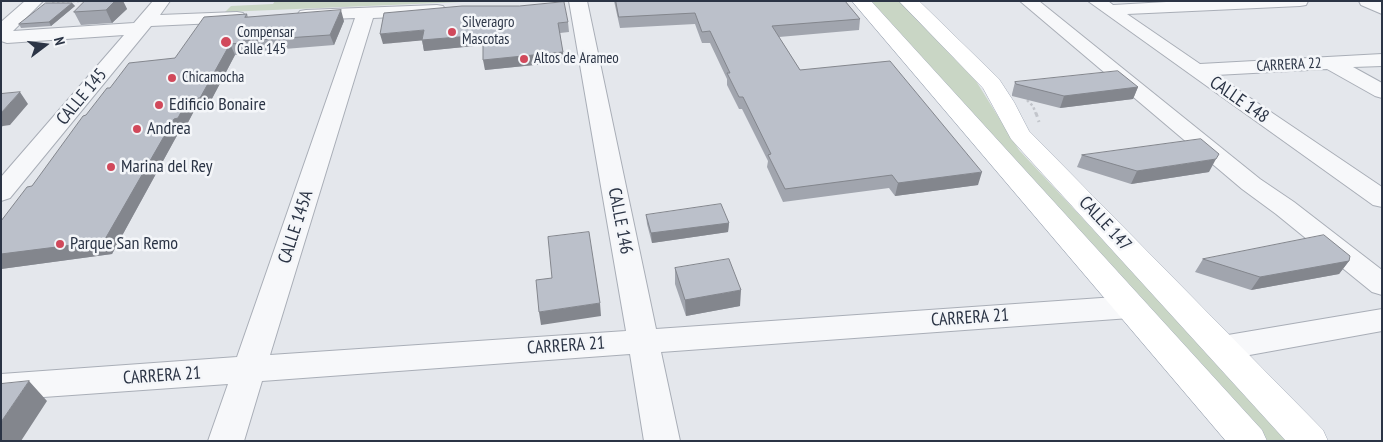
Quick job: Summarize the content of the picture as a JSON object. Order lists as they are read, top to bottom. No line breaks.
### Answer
{"streets":{"main road":["CALLE 147"],"street":["CARRERA 22","CALLE 145","CALLE 148","CALLE 146","CALLE 145A","CARRERA 21"]},"crossings":[["CARRERA 22","CALLE 148"],["CALLE 146","CARRERA 21"],["CALLE 147","CARRERA 21"],["CALLE 145A","CARRERA 21"]],"places":["Silveragro Mascotas","Compensar Calle 145","Altos de Arameo","Chicamocha","Edificio Bonaire","Andrea","Marina del Rey","Parque San Remo"],"north":"right"}
